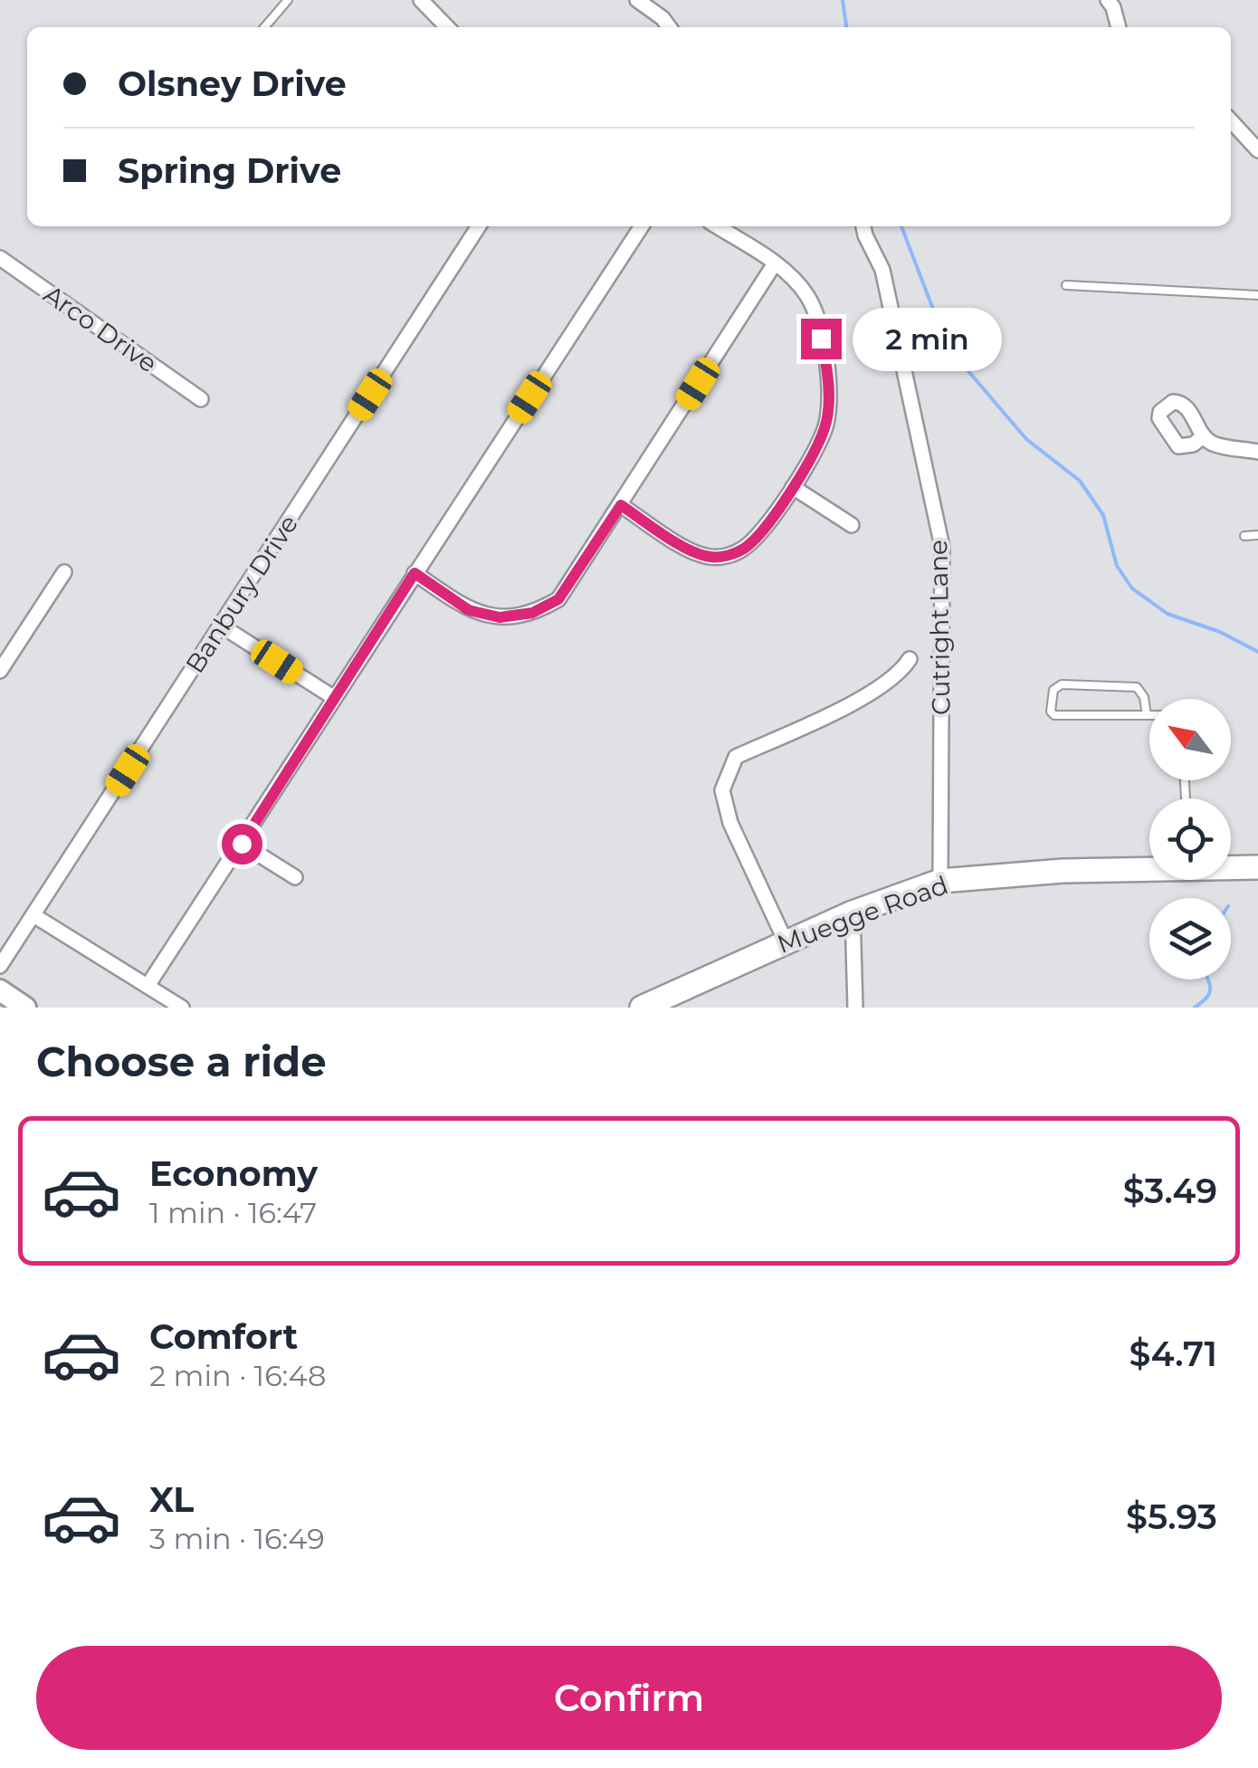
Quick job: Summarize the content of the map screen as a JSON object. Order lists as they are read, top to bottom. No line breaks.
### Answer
{"streets":{"main road":["Muegge Road"],"street":["Arco Drive","Banbury Drive","Cutright Lane"]},"crossings":[["Cutright Lane","Muegge Road"]],"north":"top left","page":{"banner":["Olsney Drive","Spring Drive"],"bubble":"2 min","heading":"Choose a ride","list":[{"name":"Economy","note":"1 min · 16:47","value":"$3.49"},{"name":"Comfort","note":"2 min · 16:48","value":"$4.71"},{"name":"XL","note":"3 min · 16:49","value":"$5.93"}],"buttons":"Confirm"}}
